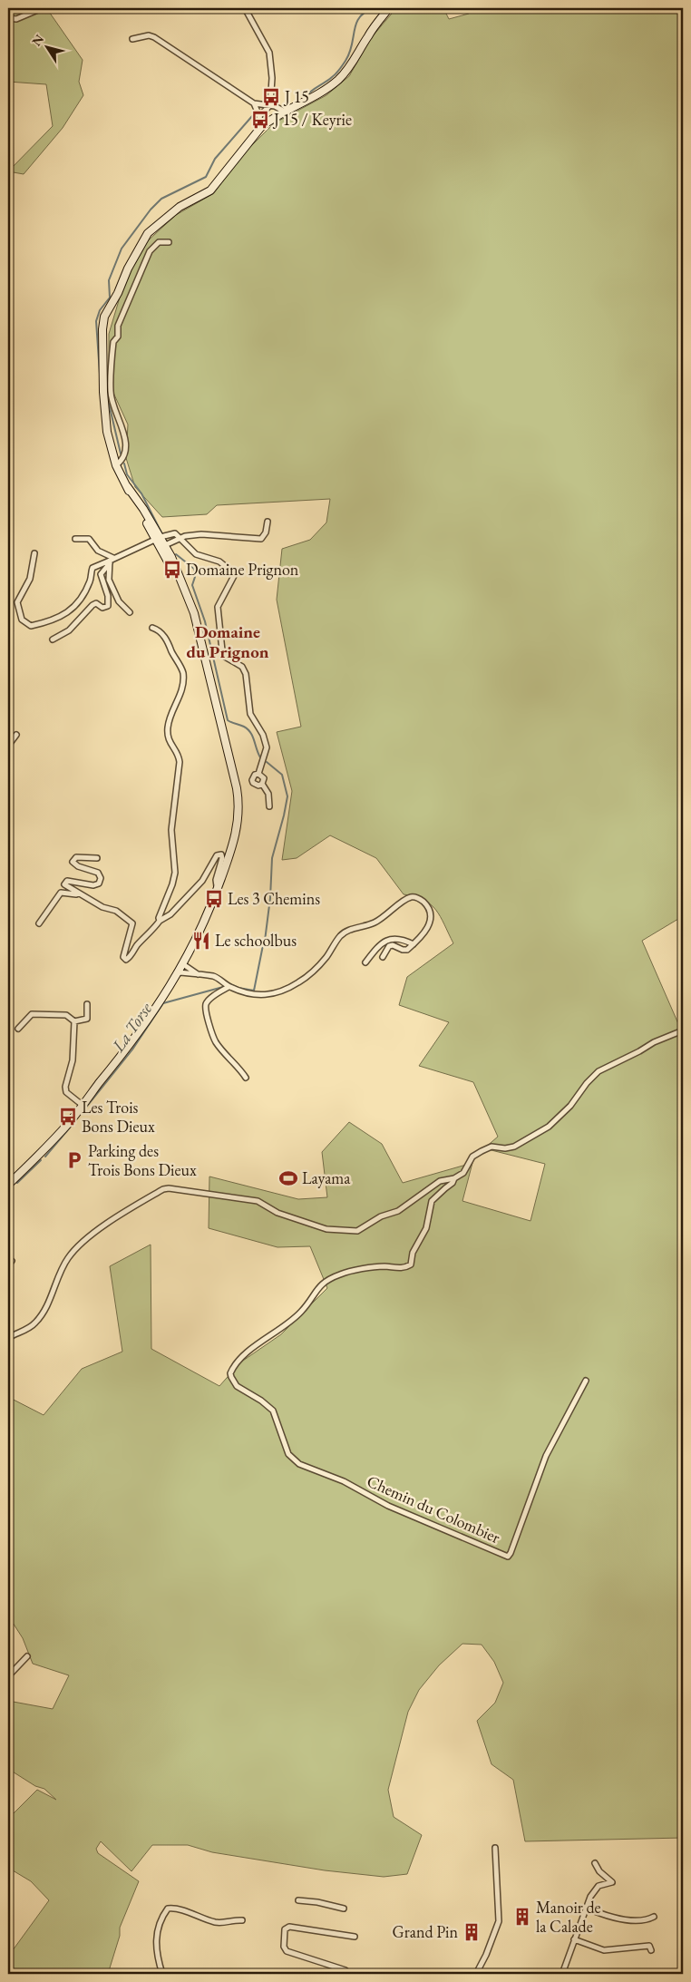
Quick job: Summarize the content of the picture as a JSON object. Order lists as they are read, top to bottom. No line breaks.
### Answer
{"streets":{"street":["Chemin du Colombier"]},"districts":["Domaine du Prignon"],"water":["La Torse"],"places":{"bus stop":["J 15","J 15 / Keyrie","Domaine Prignon","Les 3 Chemins","Les Trois Bons Dieux"],"restaurant":["Le schoolbus"],"parking":["Parking des Trois Bons Dieux"],"sports":["Layama"],"building":["Manoir de la Calade","Grand Pin"]},"north":"top left"}
